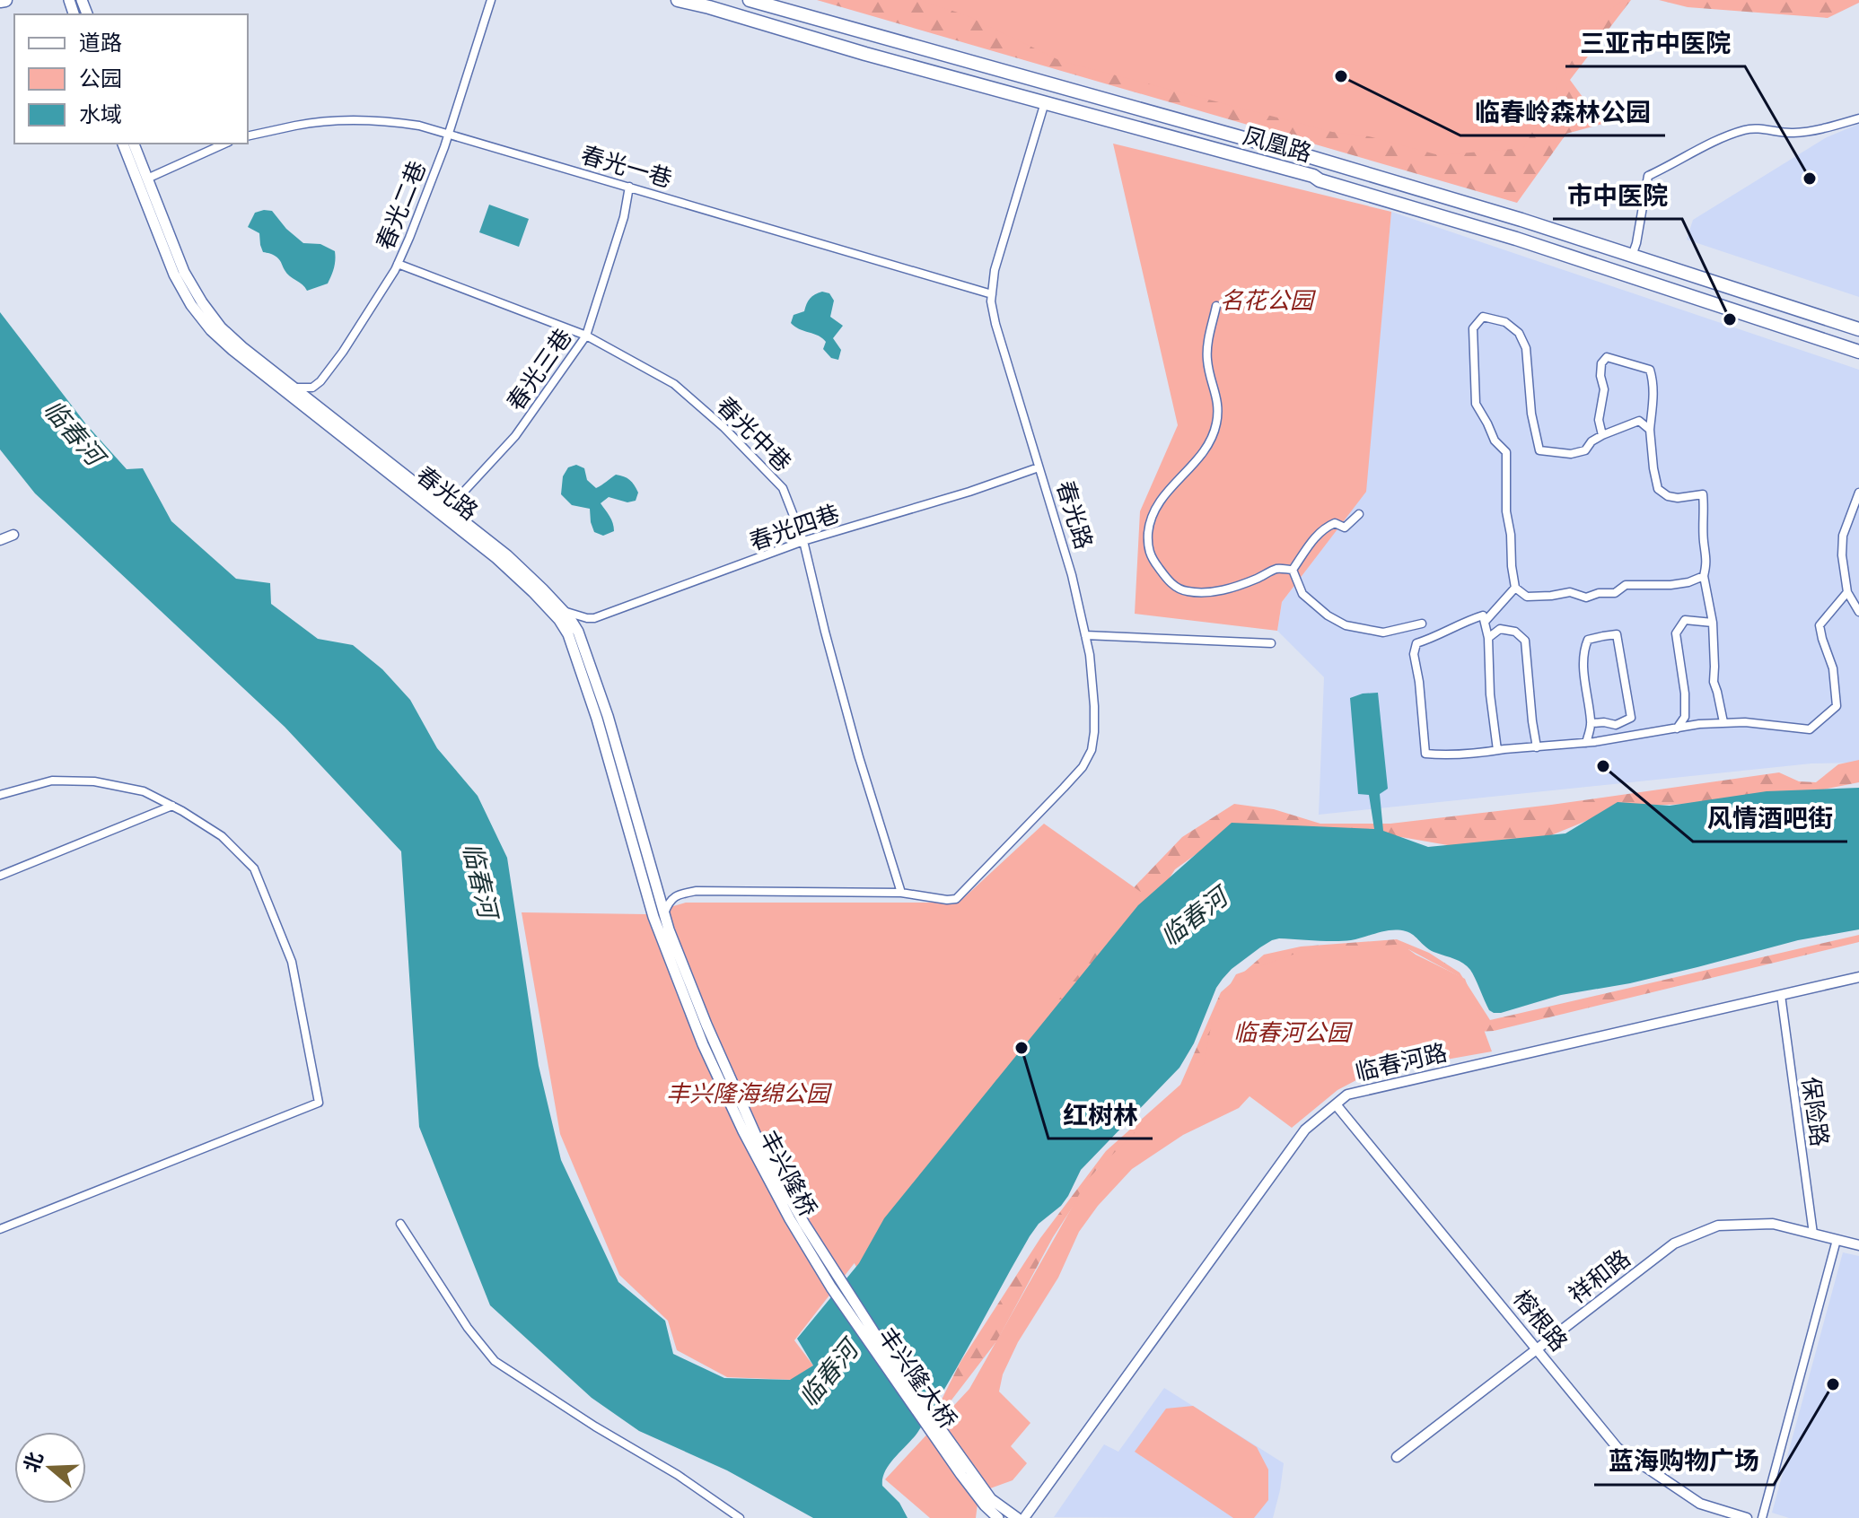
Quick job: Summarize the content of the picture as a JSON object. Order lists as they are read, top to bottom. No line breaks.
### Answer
{"streets":{"highway":["凤凰路"],"main road":["春光路","丰兴隆桥","丰兴隆大桥"],"street":["春光一巷","春光二巷","春光三巷","春光中巷","春光四巷","临春河路","保险路","祥和路","榕根路"]},"crossings":[["凤凰路","春光路"],["春光一巷","春光二巷"],["春光一巷","春光三巷"],["春光一巷","春光路"],["春光二巷","春光中巷"],["春光二巷","春光路"],["春光三巷","春光中巷"],["春光三巷","春光路"],["春光中巷","春光路"],["春光中巷","春光四巷"],["春光路","春光四巷"],["春光路","丰兴隆桥"],["临春河路","保险路"],["临春河路","榕根路"],["保险路","祥和路"],["丰兴隆桥","丰兴隆大桥"],["祥和路","榕根路"]],"water":["临春河"],"parks":["名花公园","临春河公园","丰兴隆海绵公园"],"places":["临春岭森林公园","三亚市中医院","市中医院","风情酒吧街","红树林","蓝海购物广场"],"legend":["道路","公园","水域"],"north":"left"}
